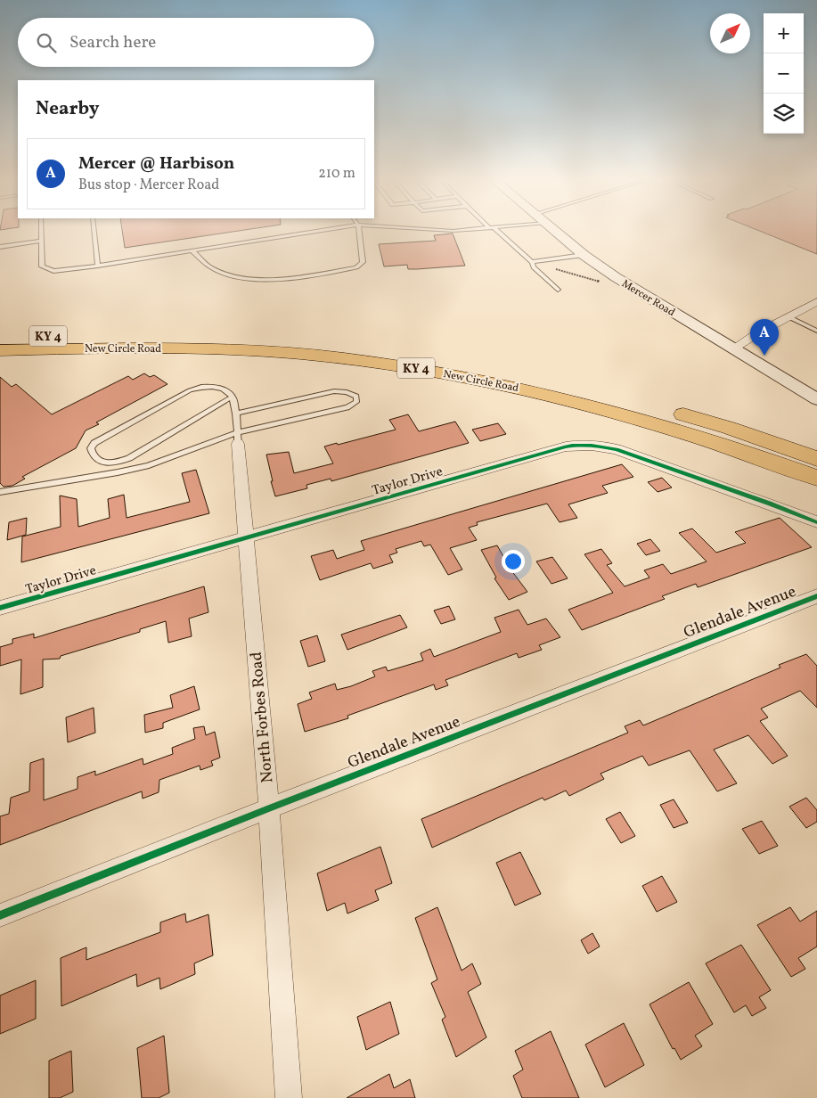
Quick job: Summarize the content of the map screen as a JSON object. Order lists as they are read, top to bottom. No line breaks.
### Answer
{"streets":{"highway":["KY 4","New Circle Road"],"street":["Mercer Road","Taylor Drive","Glendale Avenue","North Forbes Road"]},"crossings":[["Taylor Drive","North Forbes Road"],["Glendale Avenue","North Forbes Road"]],"north":"top right","page":{"map_buttons":["+","−"],"search":"Search here","heading":"Nearby","list":[{"mark":"A","name":"Mercer @ Harbison","note":"Bus stop · Mercer Road","value":"210 m"}],"pins":"A"}}
